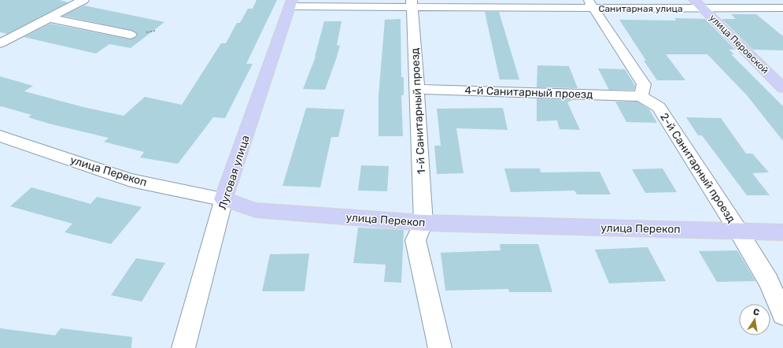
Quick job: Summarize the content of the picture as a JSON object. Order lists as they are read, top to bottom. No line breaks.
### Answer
{"streets":{"main road":["улица Перовской","улица Перекоп","Луговая улица"],"street":["Санитарная улица","4-й Санитарный проезд","1-й Санитарный проезд","2-й Санитарный проезд"]},"crossings":[["Санитарная улица","улица Перовской"],["Санитарная улица","1-й Санитарный проезд"],["Санитарная улица","Луговая улица"],["4-й Санитарный проезд","1-й Санитарный проезд"],["4-й Санитарный проезд","2-й Санитарный проезд"],["1-й Санитарный проезд","улица Перекоп"],["2-й Санитарный проезд","улица Перекоп"],["улица Перекоп","Луговая улица"]],"north":"top"}
